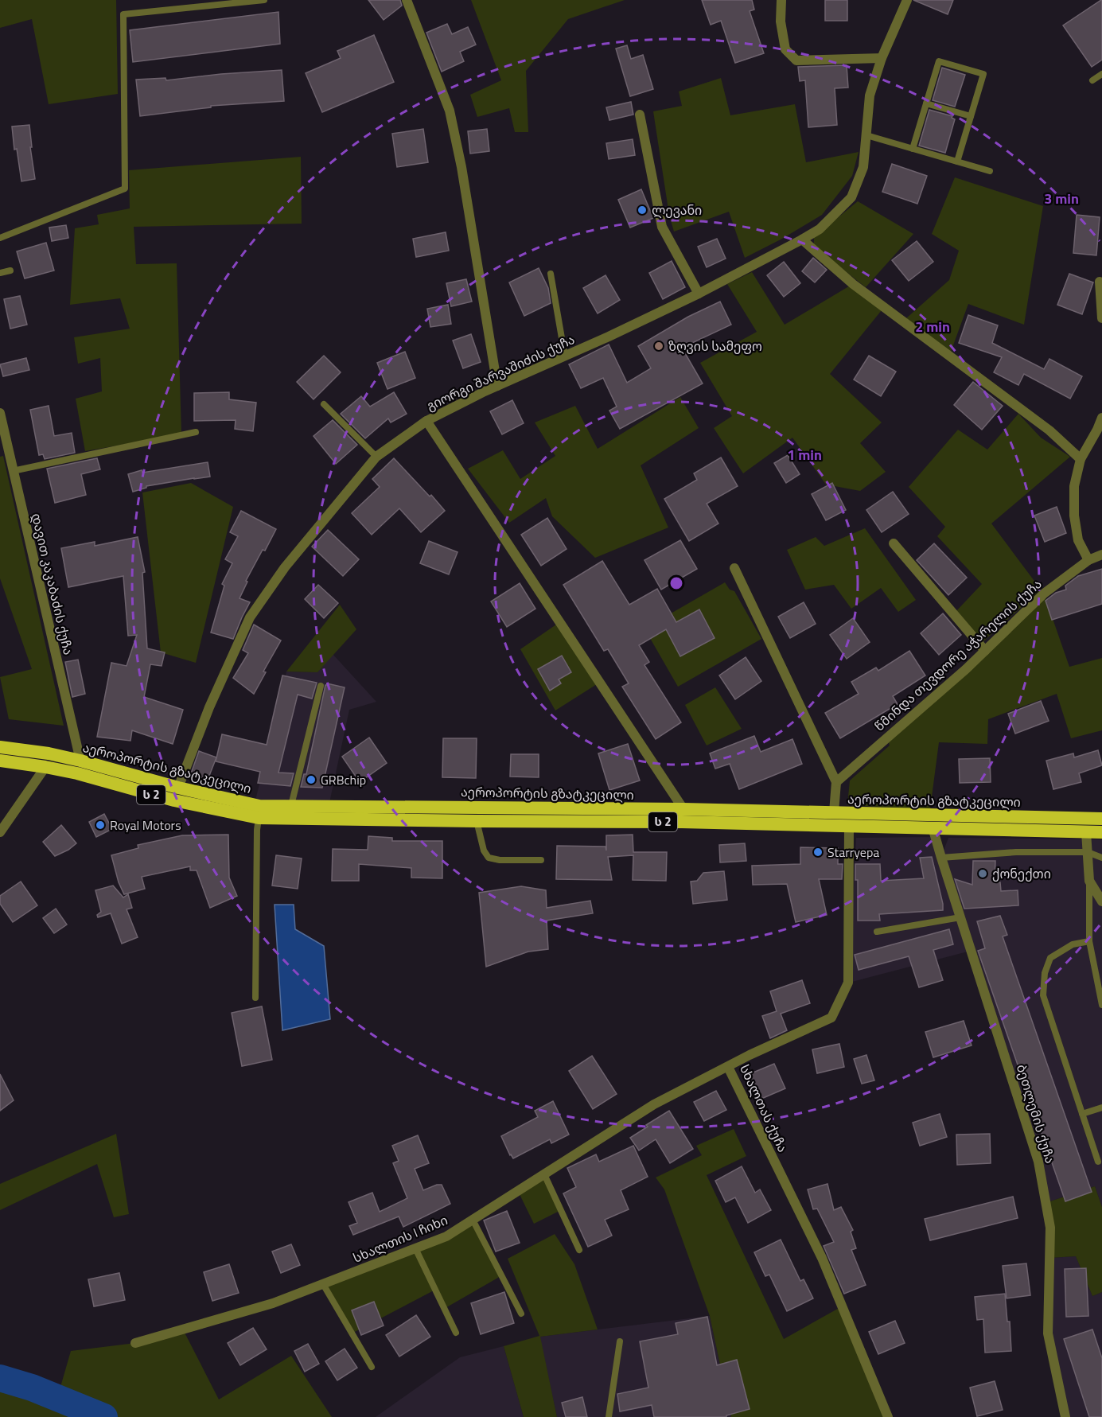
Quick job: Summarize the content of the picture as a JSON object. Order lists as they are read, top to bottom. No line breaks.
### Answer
{"streets":{"highway":["აეროპორტის გზატკეცილი","ს 2"],"street":["გიორგი შარვაშიძის ქუჩა","დავით კაკაბაძის ქუჩა","წმინდა თევდორე აჭარელის ქუჩა","სხალთას ქუჩა","ბეთლემის ქუჩა","სხალთის I ჩიხი"]},"crossings":[["გიორგი შარვაშიძის ქუჩა","აეროპორტის გზატკეცილი"],["დავით კაკაბაძის ქუჩა","აეროპორტის გზატკეცილი"],["აეროპორტის გზატკეცილი","სხალთას ქუჩა"],["აეროპორტის გზატკეცილი","ბეთლემის ქუჩა"],["სხალთას ქუჩა","სხალთის I ჩიხი"]],"places":["ლევანი","ზღვის სამეფო","GRBchip","Royal Motors","Starryepa","ქონექთი"],"rings":["3 min","2 min","1 min"]}
